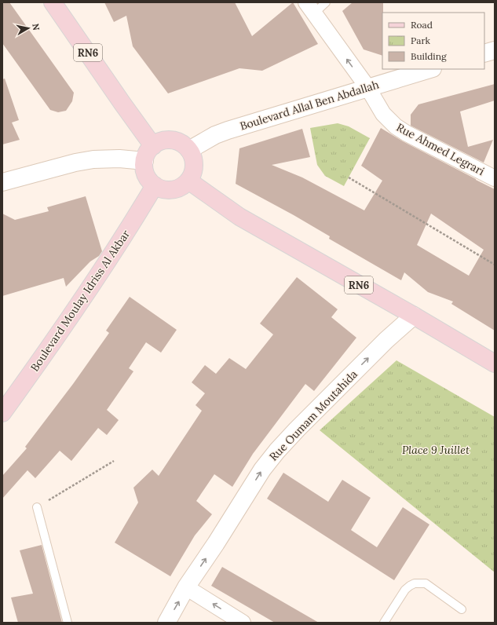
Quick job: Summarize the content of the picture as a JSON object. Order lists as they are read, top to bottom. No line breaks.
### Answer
{"streets":{"main road":["RN6","Boulevard Moulay Idriss Al Akbar"],"street":["Boulevard Allal Ben Abdallah","Rue Ahmed Legrari","Rue Oumam Moutahida"]},"crossings":[["RN6","Boulevard Allal Ben Abdallah"],["RN6","Boulevard Moulay Idriss Al Akbar"],["RN6","Rue Oumam Moutahida"],["Boulevard Allal Ben Abdallah","Rue Ahmed Legrari"],["Boulevard Allal Ben Abdallah","Boulevard Moulay Idriss Al Akbar"]],"one_way":["Rue Ahmed Legrari","Rue Oumam Moutahida"],"parks":["Place 9 Juillet"],"legend":["Road","Park","Building"],"north":"right"}
